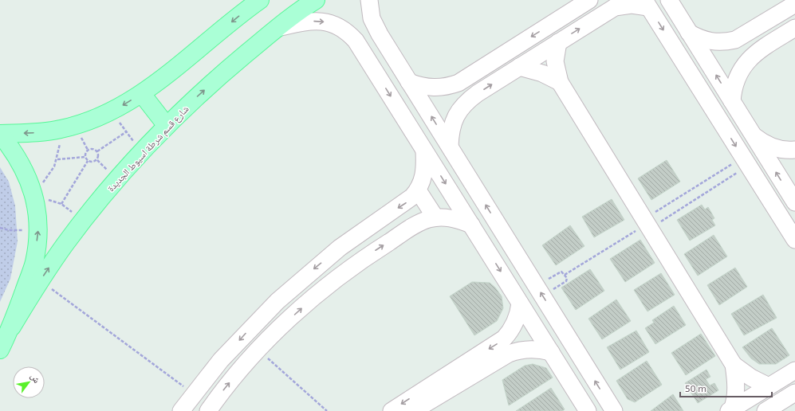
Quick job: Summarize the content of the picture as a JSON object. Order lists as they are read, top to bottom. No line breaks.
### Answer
{"streets":{"main road":["شارع قسم شرطة اسيوط الجديدة"]},"scale_bar":"50 m","north":"top right"}
